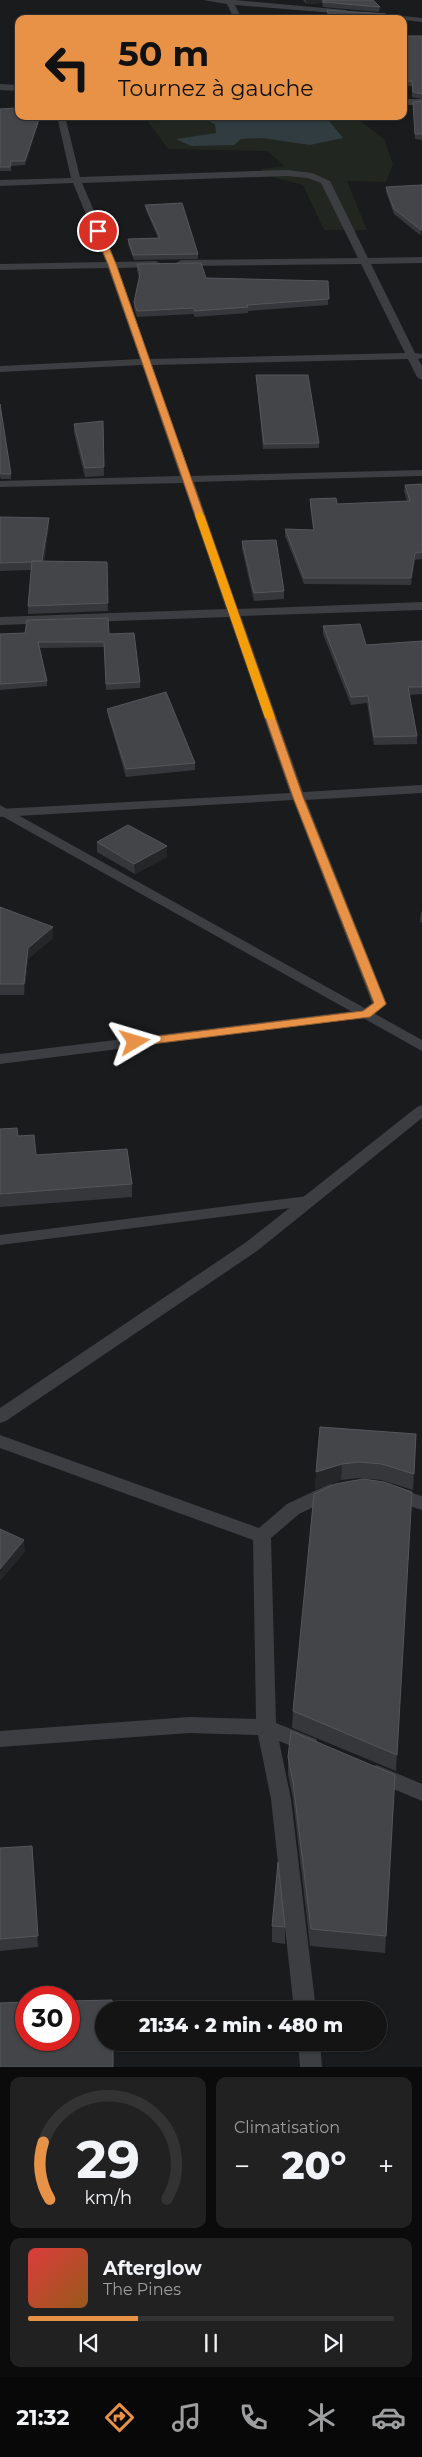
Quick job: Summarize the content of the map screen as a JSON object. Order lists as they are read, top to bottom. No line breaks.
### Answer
{"page":{"turn":["50 m","Tournez à gauche"],"limit":"30","trip":"21:34 · 2 min · 480 m","tile":"Climatisation","heat":["−","20°","+"],"song":["Afterglow","The Pines"],"tabs":"21:32","gauge":["29","km/h"]}}
